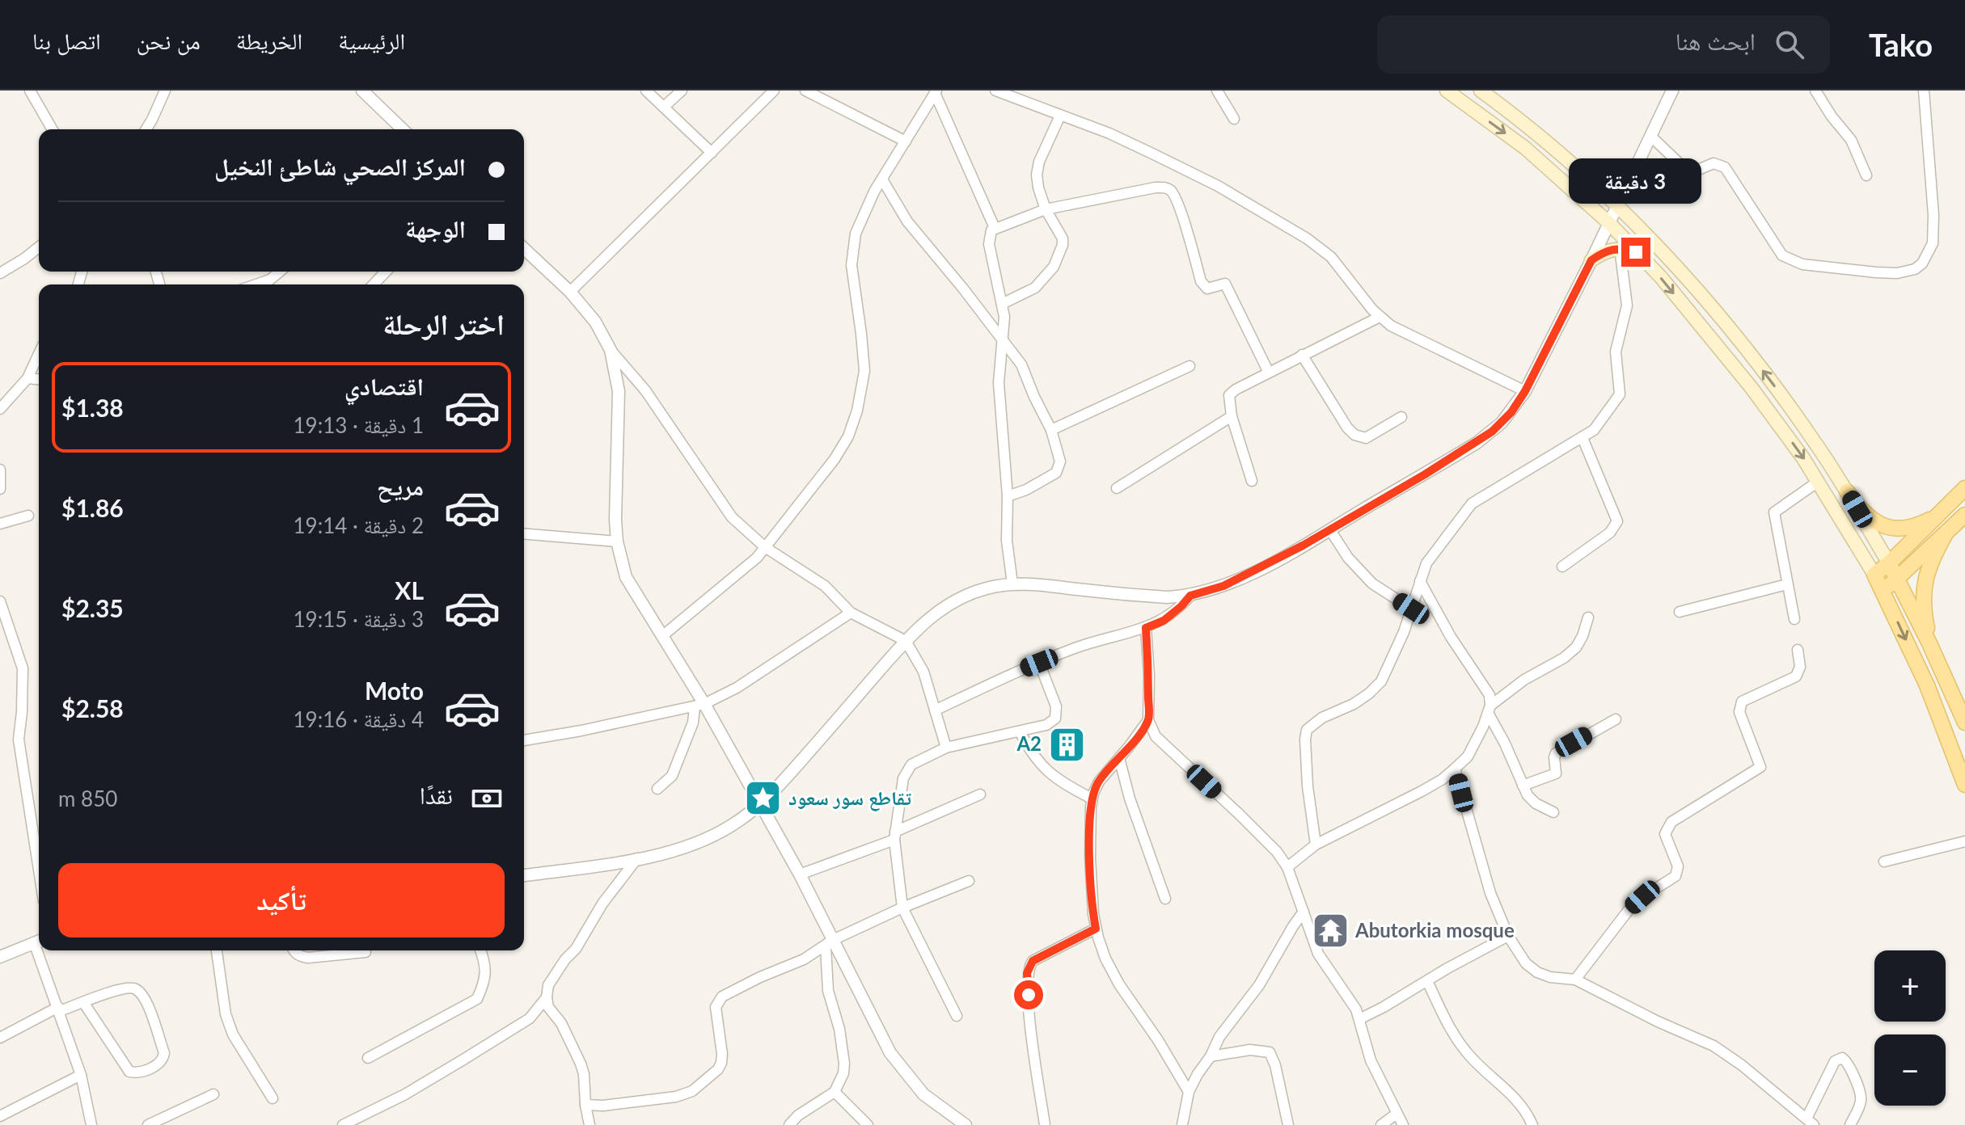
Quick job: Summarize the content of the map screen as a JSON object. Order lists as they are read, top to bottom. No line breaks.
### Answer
{"places":{"building":["A2"],"place":["تقاطع سور سعود"],"temple":["Abutorkia mosque"]},"page":{"header":"Tako","search":"ابحث هنا","nav":["الرئيسية","الخريطة","من نحن","اتصل بنا"],"banner":["المركز الصحي شاطئ النخيل","الوجهة"],"bubble":"3 دقيقة","heading":"اختر الرحلة","list":[{"name":"اقتصادي","note":"1 دقيقة · 19:13","value":"$1.38"},{"name":"مريح","note":"2 دقيقة · 19:14","value":"$1.86"},{"name":"XL","note":"3 دقيقة · 19:15","value":"$2.35"},{"name":"Moto","note":"4 دقيقة · 19:16","value":"$2.58"}],"pay":["نقدًا","850 m"],"buttons":"تأكيد","map_buttons":["+","−"]}}
